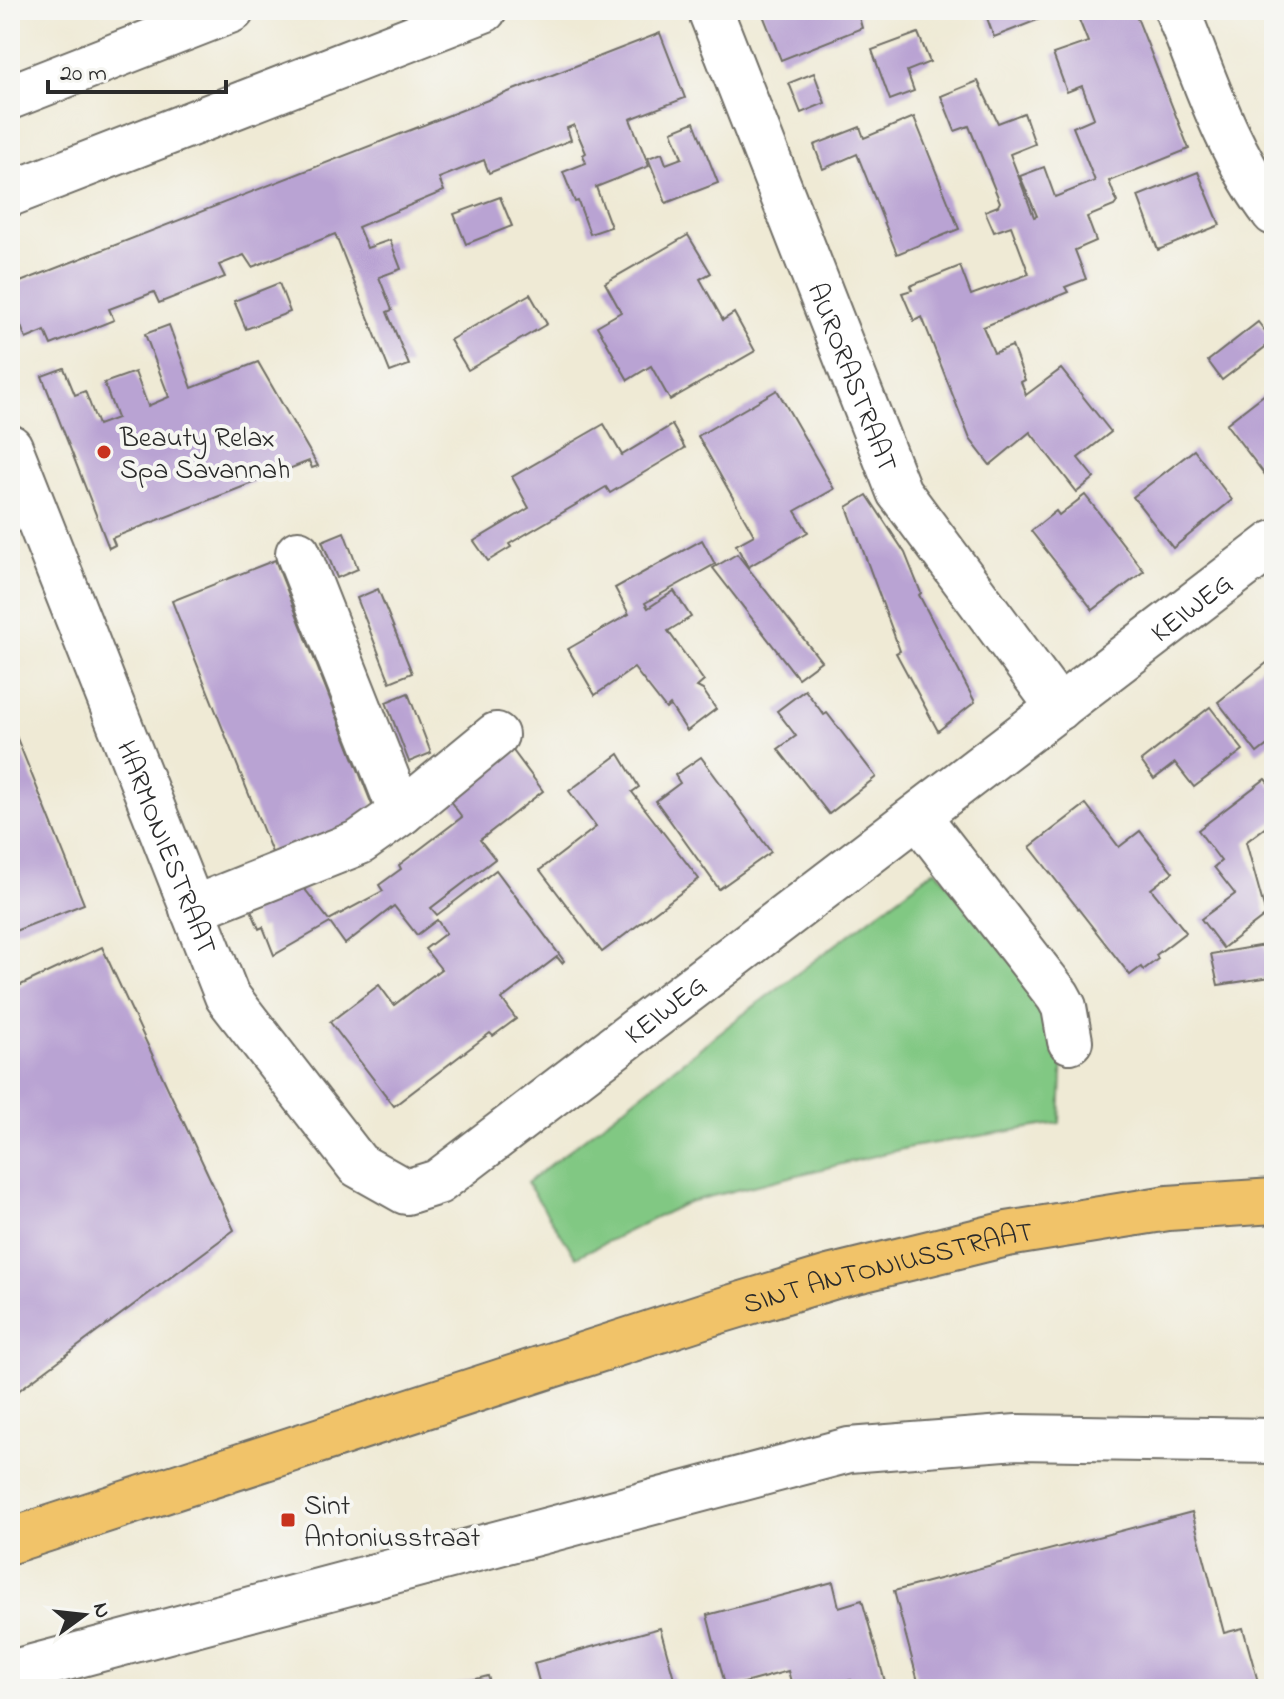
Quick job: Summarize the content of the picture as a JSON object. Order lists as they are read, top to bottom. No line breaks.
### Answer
{"streets":{"main road":["SINT ANTONIUSSTRAAT"],"street":["AURORASTRAAT","KEIWEG","HARMONIESTRAAT"]},"crossings":[["AURORASTRAAT","KEIWEG"],["KEIWEG","HARMONIESTRAAT"]],"places":{"other":["Beauty Relax Spa Savannah"],"transit":["Sint Antoniusstraat"]},"scale_bar":"20 m","north":"right"}
